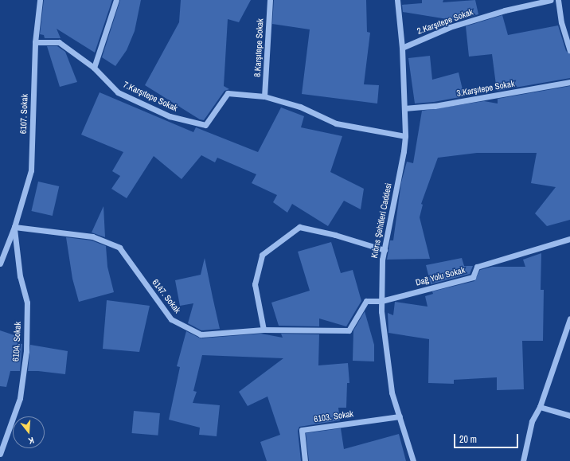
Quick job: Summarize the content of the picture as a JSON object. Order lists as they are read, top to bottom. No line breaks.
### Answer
{"streets":{"street":["2.Karşıtepe Sokak","8.Karşıtepe Sokak","3.Karşıtepe Sokak","7.Karşıtepe Sokak","6107. Sokak","Kıbrıs Şehitleri Caddesi","Dağ Yolu Sokak","6147. Sokak","6104. Sokak","6103. Sokak"]},"crossings":[["2.Karşıtepe Sokak","Kıbrıs Şehitleri Caddesi"],["8.Karşıtepe Sokak","7.Karşıtepe Sokak"],["3.Karşıtepe Sokak","Kıbrıs Şehitleri Caddesi"],["7.Karşıtepe Sokak","6107. Sokak"],["7.Karşıtepe Sokak","Kıbrıs Şehitleri Caddesi"],["6107. Sokak","6147. Sokak"],["6107. Sokak","6104. Sokak"],["Kıbrıs Şehitleri Caddesi","Dağ Yolu Sokak"],["Kıbrıs Şehitleri Caddesi","6147. Sokak"],["Kıbrıs Şehitleri Caddesi","6103. Sokak"],["Dağ Yolu Sokak","6147. Sokak"],["6147. Sokak","6104. Sokak"]],"scale_bar":"20 m","north":"bottom"}
